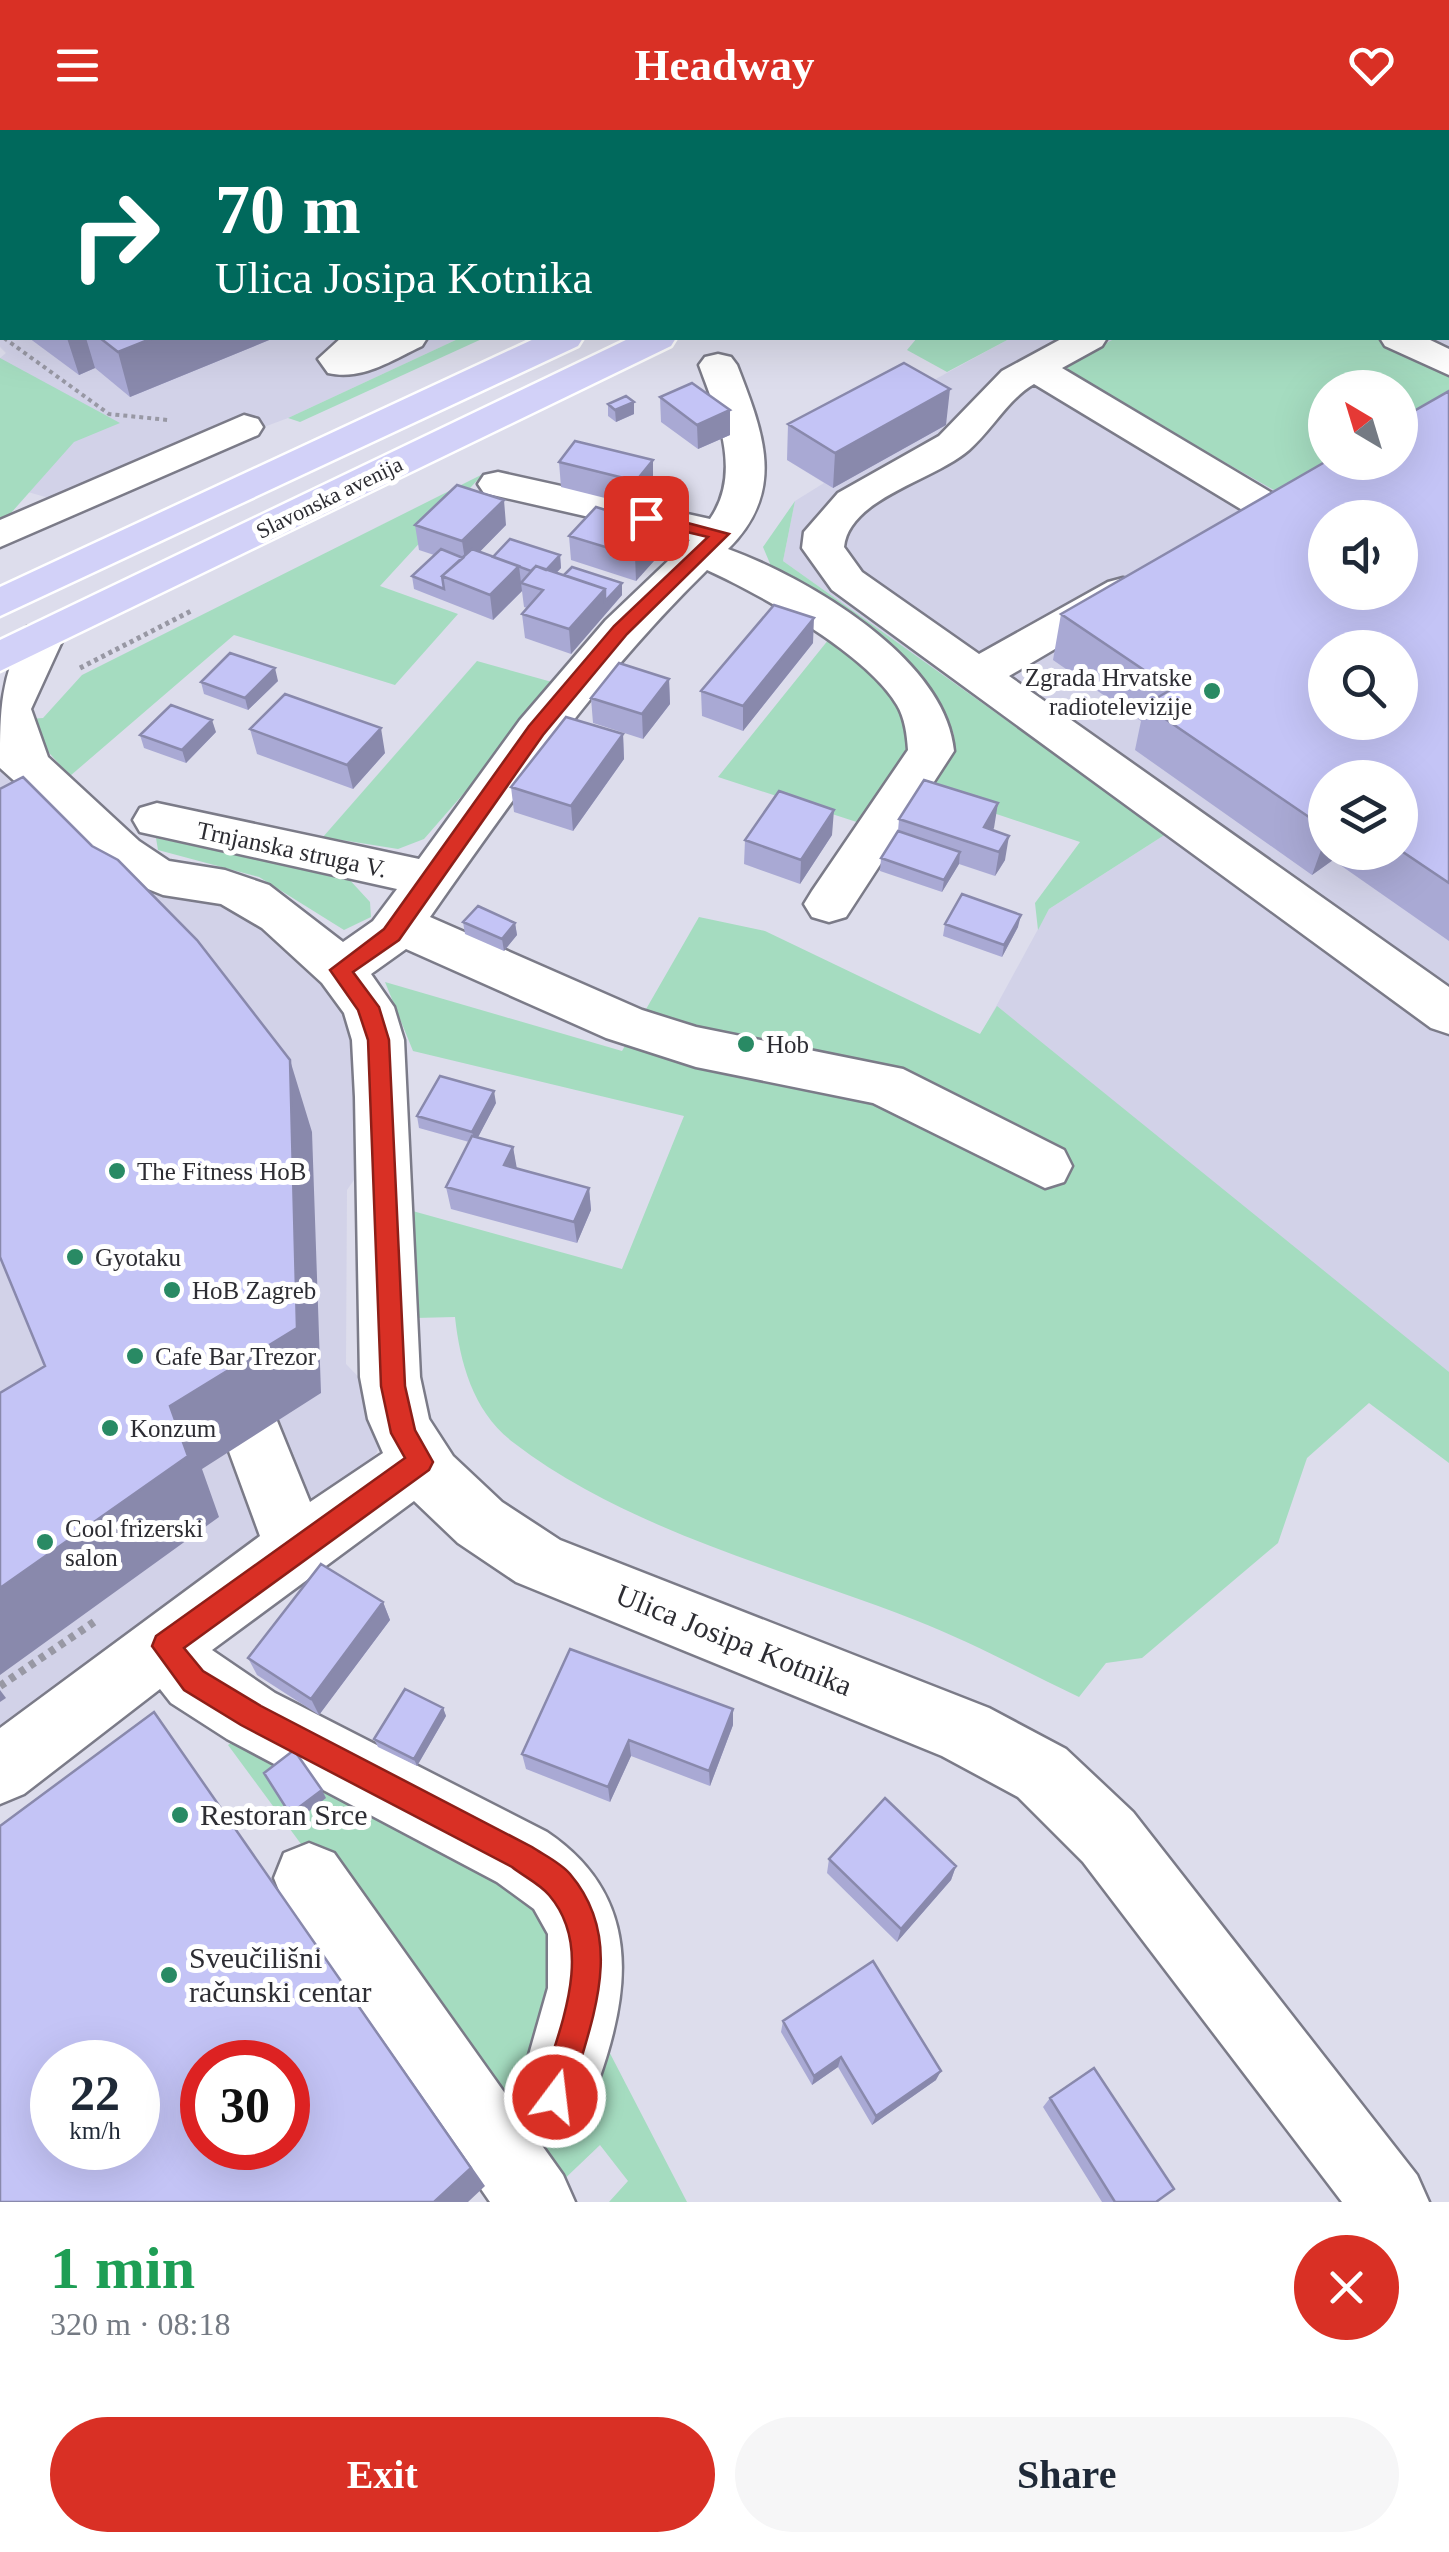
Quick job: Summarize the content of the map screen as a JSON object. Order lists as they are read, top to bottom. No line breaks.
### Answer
{"streets":{"main road":["Slavonska avenija"],"street":["Trnjanska struga V.","Ulica Josipa Kotnika"]},"crossings":[["Trnjanska struga V.","Ulica Josipa Kotnika"]],"places":["Zgrada Hrvatske radiotelevizije","Hob","The Fitness HoB","Gyotaku","HoB Zagreb","Cafe Bar Trezor","Konzum","Cool frizerski salon","Restoran Srce","Sveučilišni računski centar"],"north":"top left","page":{"header":"Headway","turn":["70 m","Ulica Josipa Kotnika"],"speed":"22 km/h","limit":"30","heading":["1 min","320 m · 08:18"],"buttons":["Exit","Share"]}}
